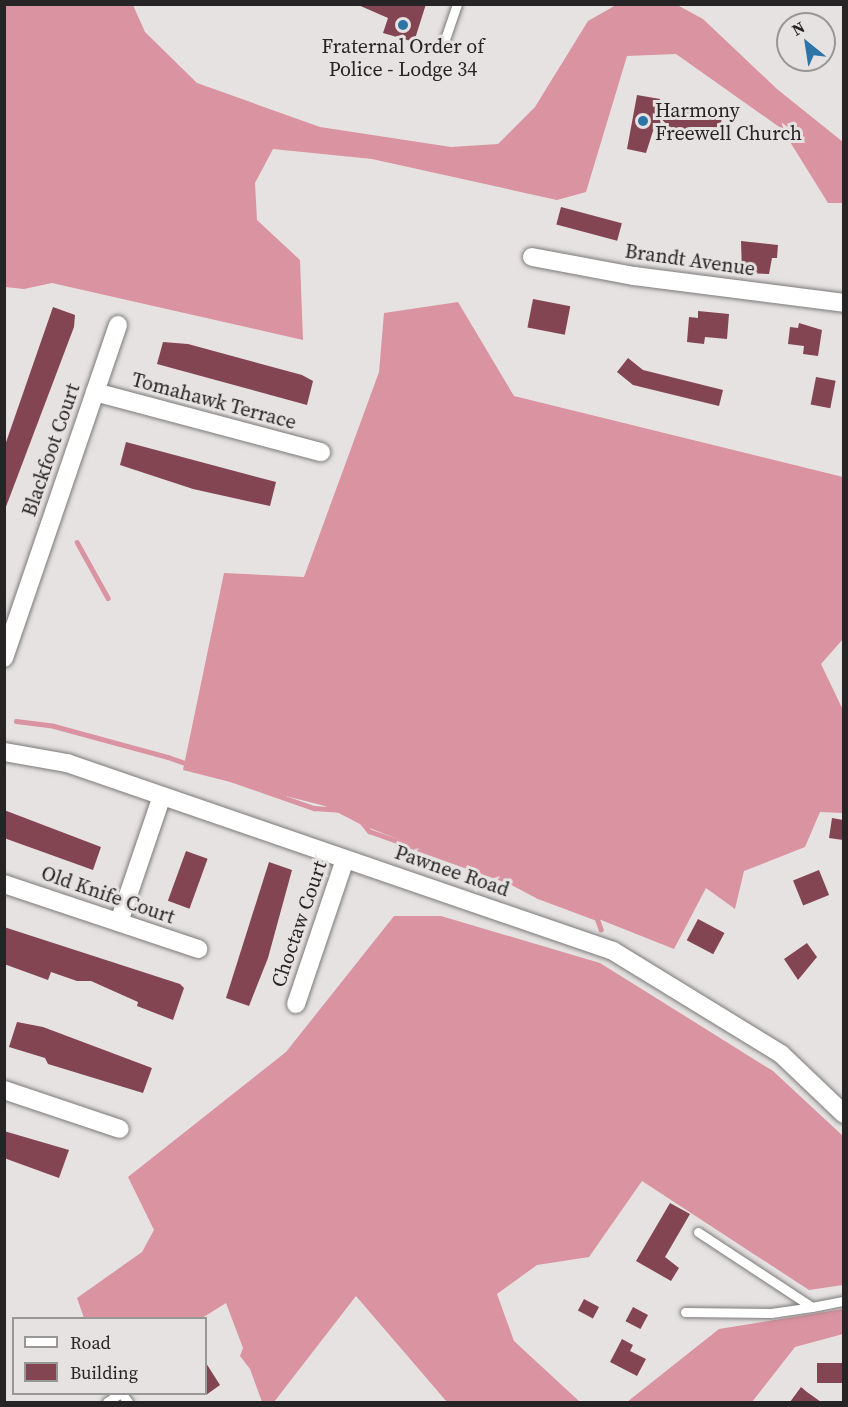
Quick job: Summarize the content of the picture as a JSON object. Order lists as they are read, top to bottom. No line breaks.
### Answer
{"streets":{"street":["Brandt Avenue","Tomahawk Terrace","Blackfoot Court","Pawnee Road","Old Knife Court","Choctaw Court"]},"crossings":[["Tomahawk Terrace","Blackfoot Court"],["Pawnee Road","Choctaw Court"]],"places":["Fraternal Order of Police - Lodge 34","Harmony Freewell Church"],"legend":["Road","Building"],"north":"top left"}
